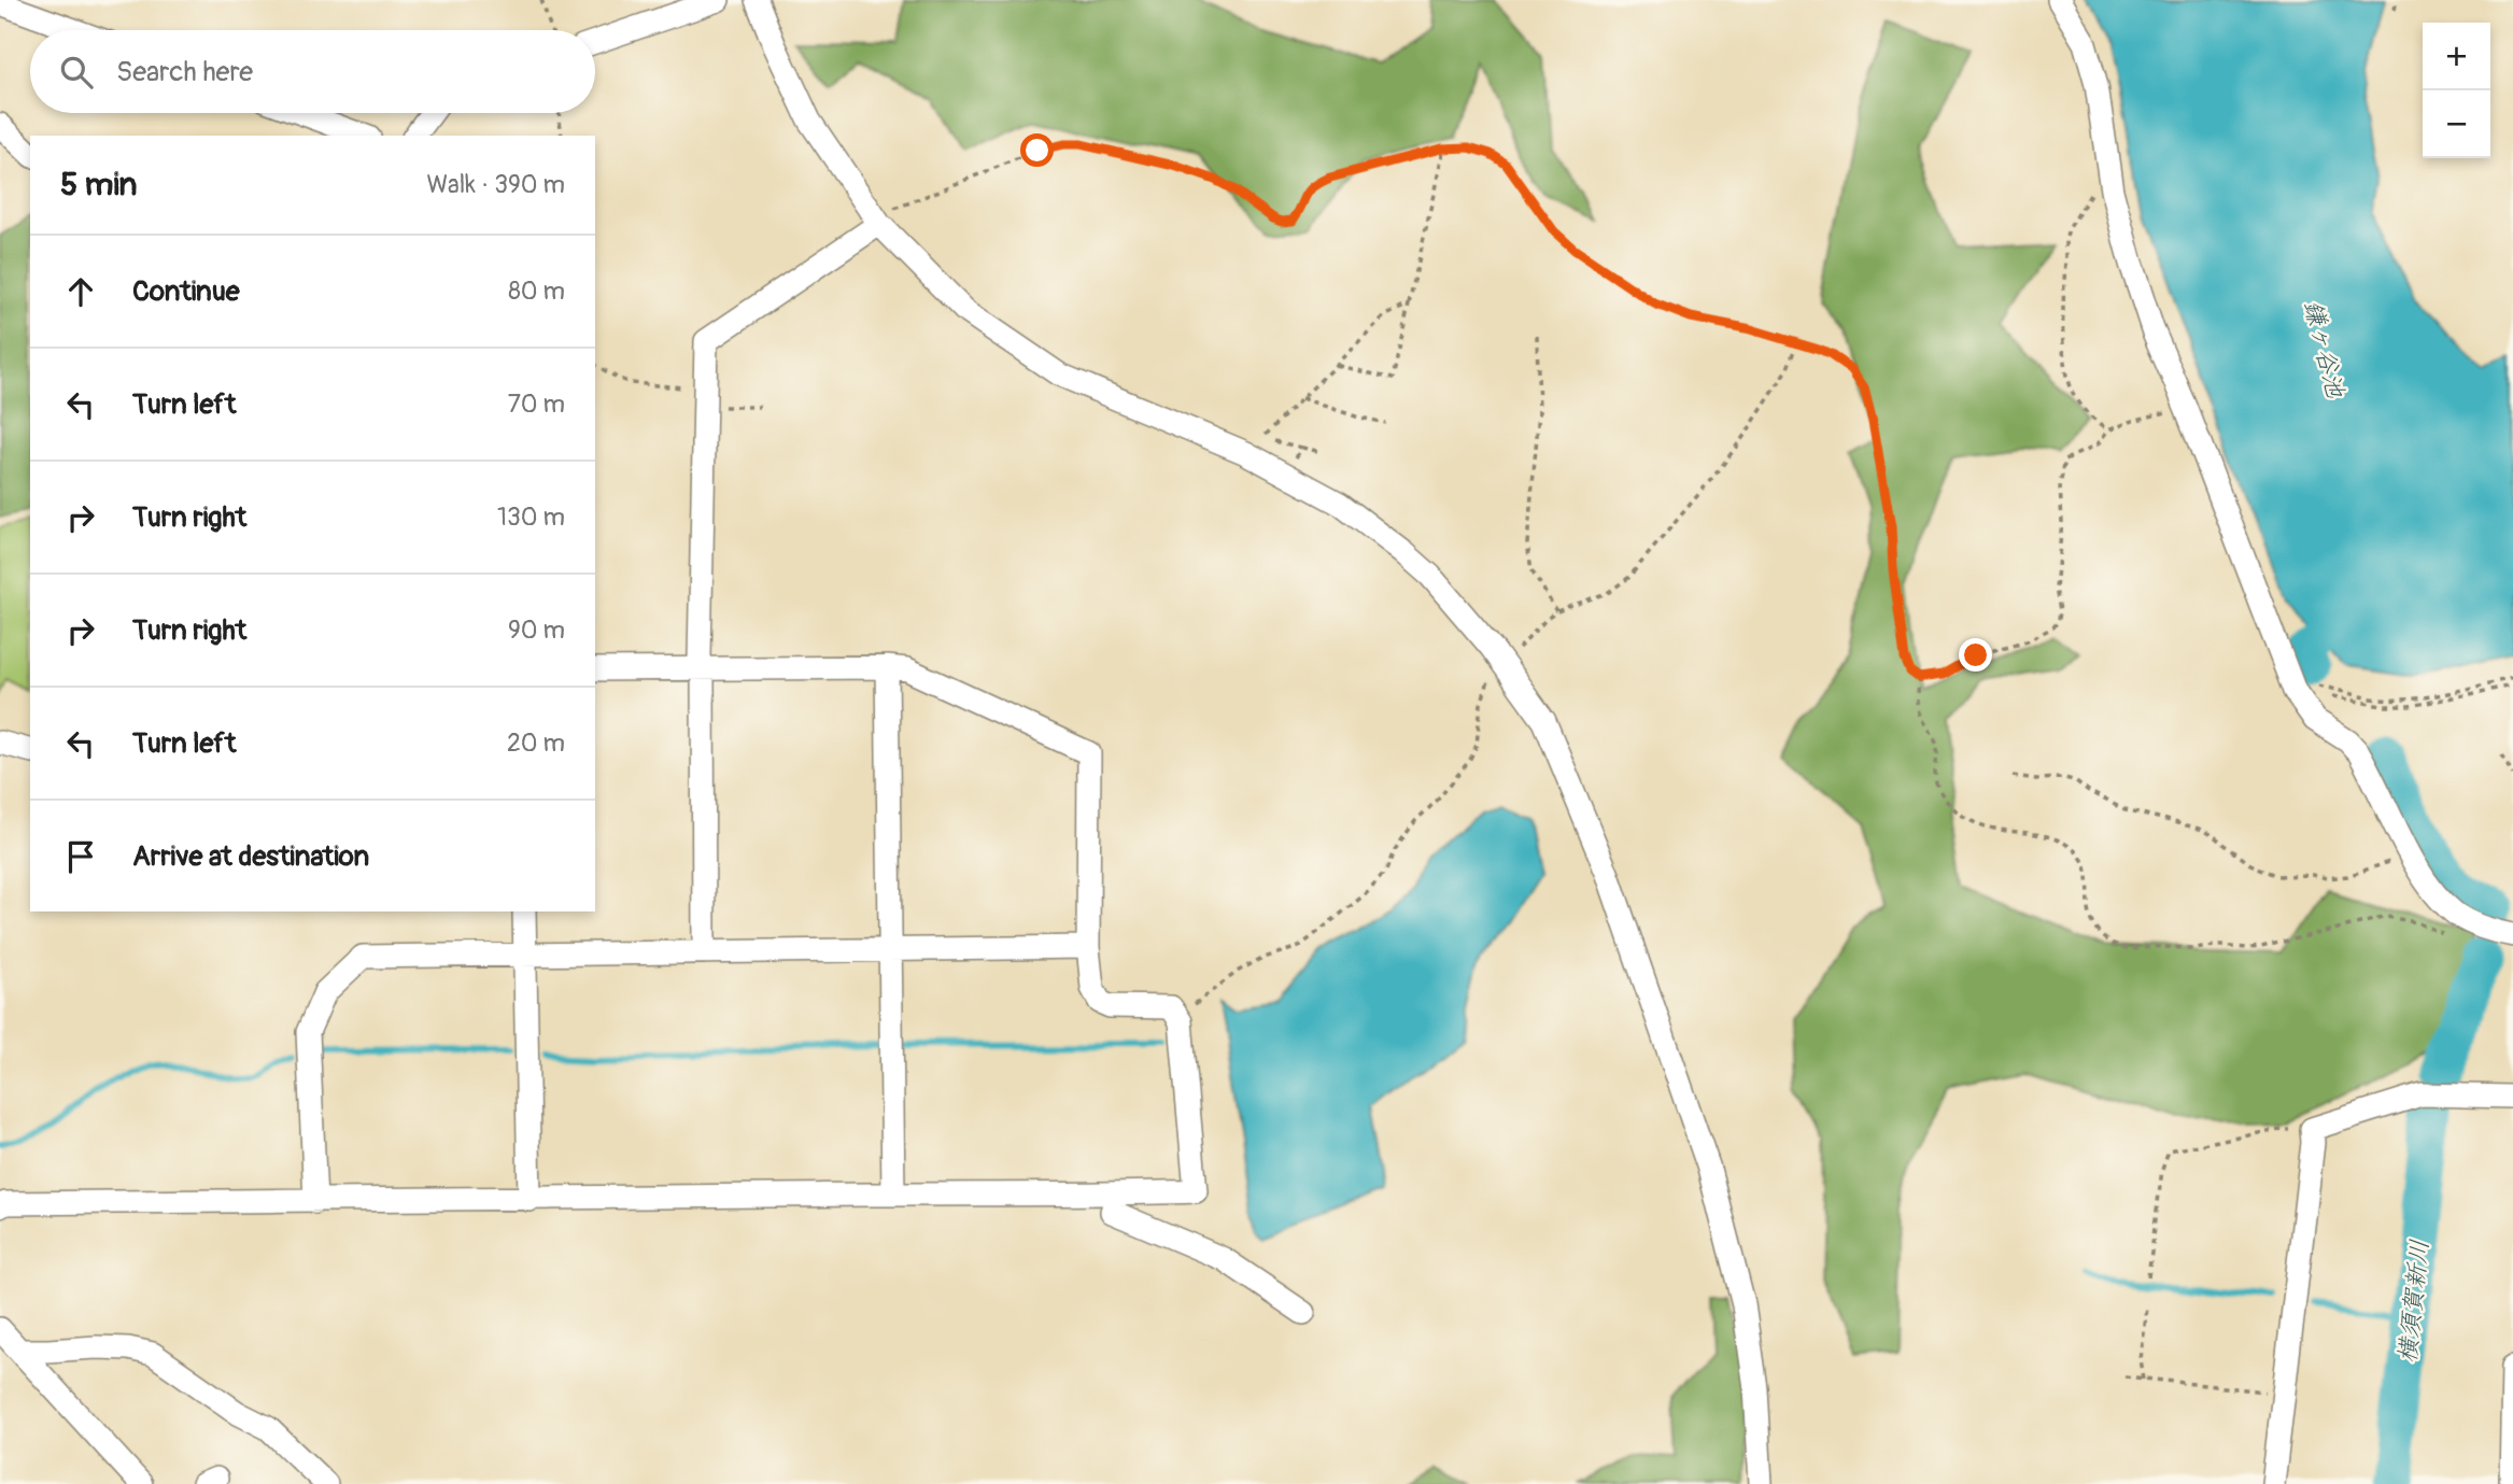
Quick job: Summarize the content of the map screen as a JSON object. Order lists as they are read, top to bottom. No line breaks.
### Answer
{"water":["鎌ヶ谷池","横須賀新川"],"page":{"map_buttons":["+","−"],"search":"Search here","heading":["5 min","Walk · 390 m"],"list":[["Continue","80 m"],["Turn left","70 m"],["Turn right","130 m"],["Turn right","90 m"],["Turn left","20 m"],"Arrive at destination"]}}
